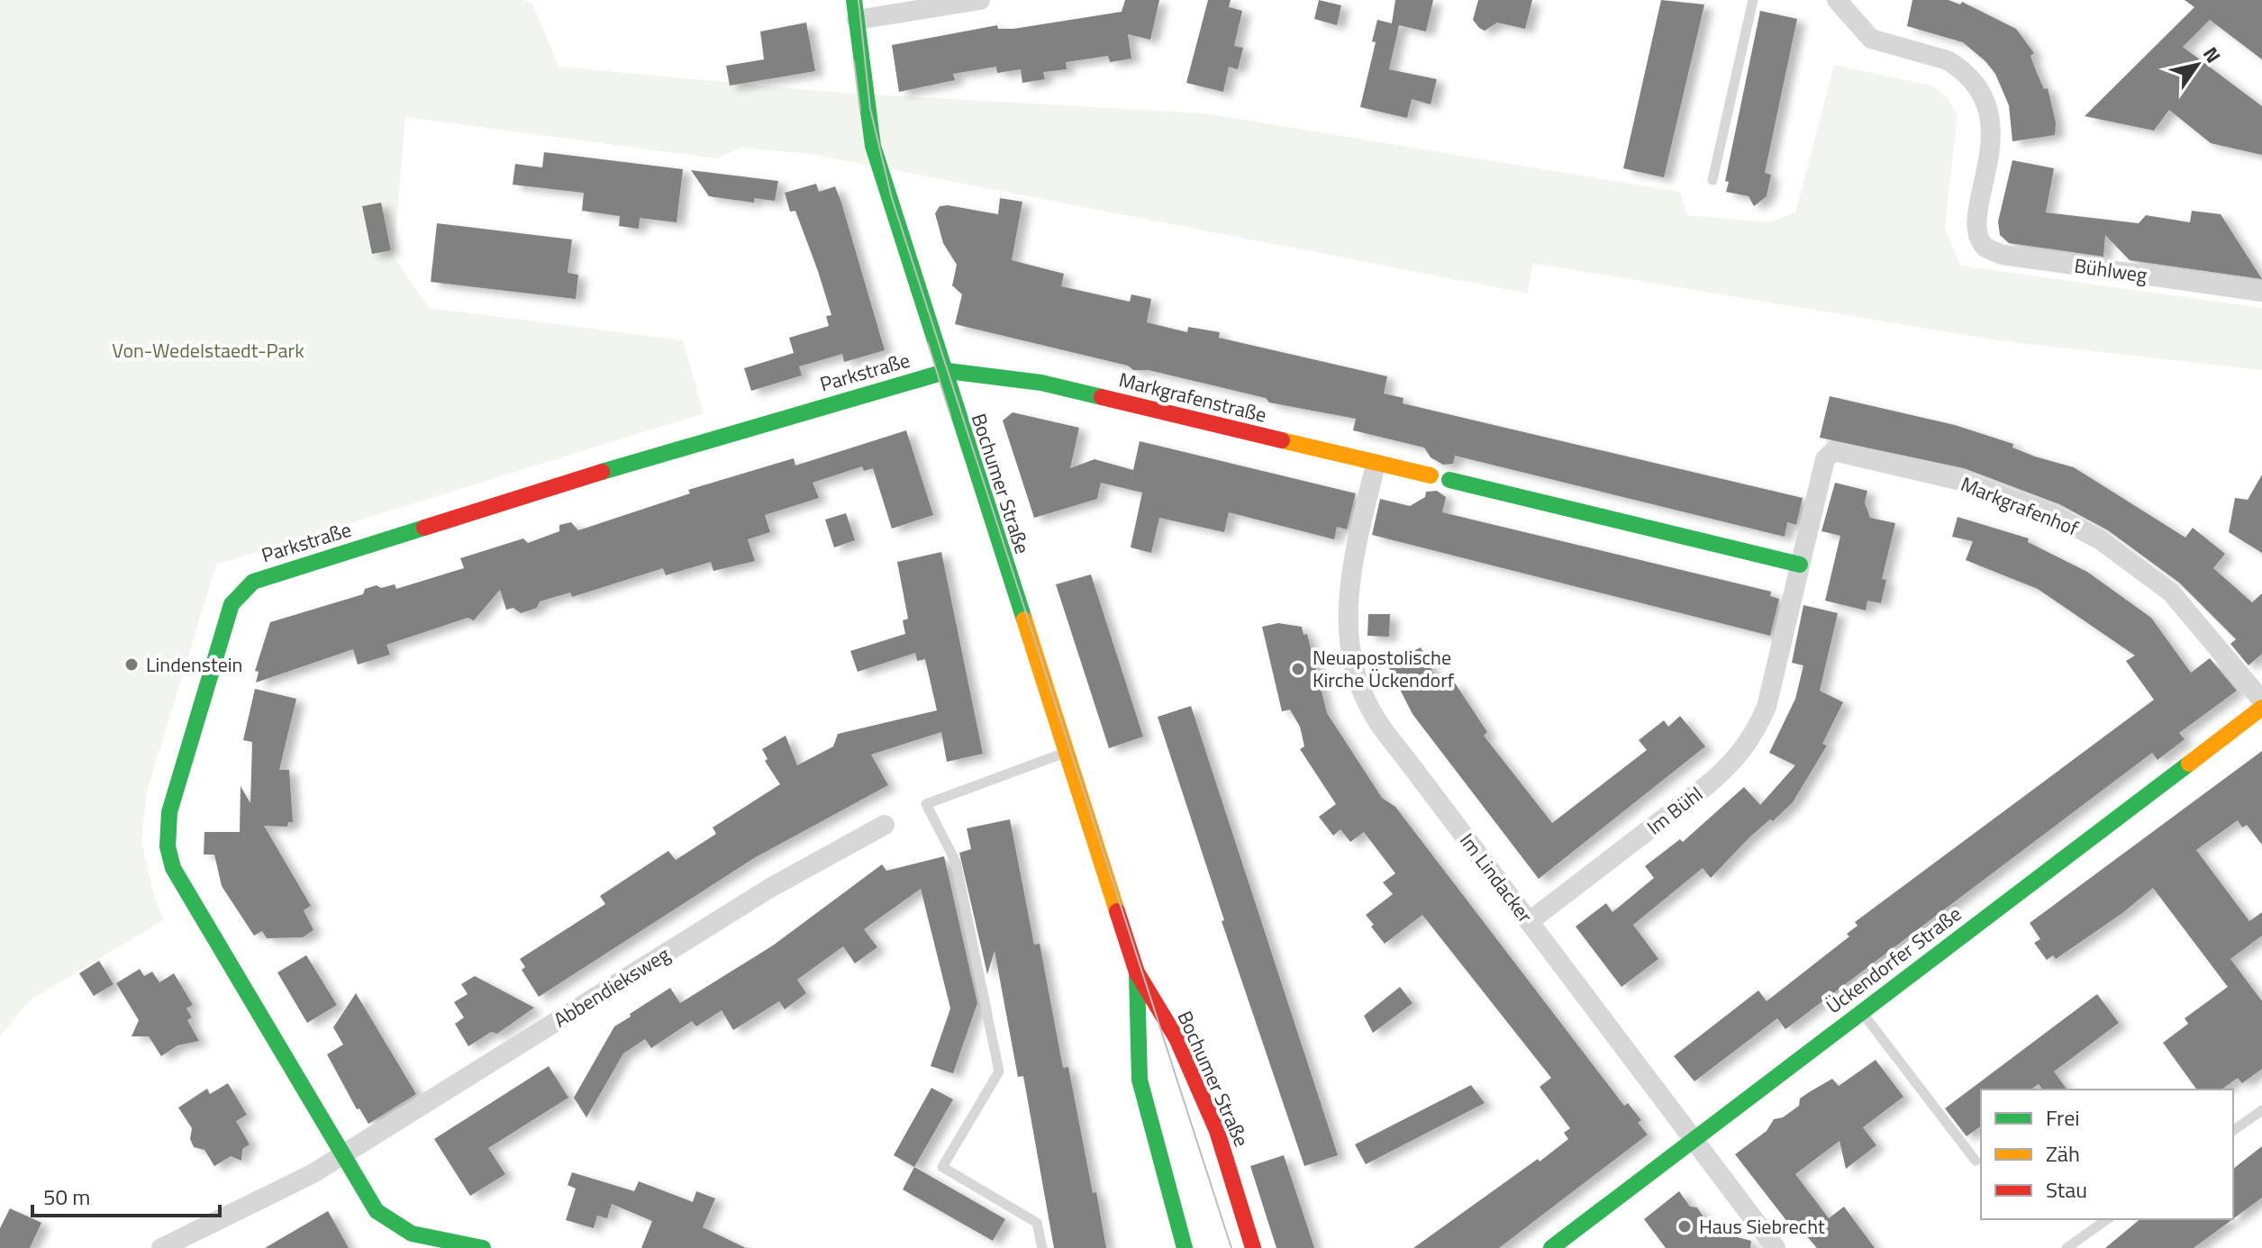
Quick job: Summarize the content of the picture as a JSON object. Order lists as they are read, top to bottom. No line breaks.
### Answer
{"streets":{"main road":["Parkstraße","Markgrafenstraße","Bochumer Straße","Ückendorfer Straße"],"street":["Bühlweg","Markgrafenhof","Im Bühl","Im Lindacker","Abbendieksweg"]},"crossings":[["Parkstraße","Markgrafenstraße"],["Parkstraße","Bochumer Straße"],["Parkstraße","Abbendieksweg"],["Markgrafenstraße","Bochumer Straße"],["Markgrafenstraße","Im Lindacker"],["Markgrafenhof","Im Bühl"],["Im Bühl","Im Lindacker"],["Im Lindacker","Ückendorfer Straße"]],"parks":["Von-Wedelstaedt-Park"],"places":["Lindenstein","Neuapostolische Kirche Ückendorf","Haus Siebrecht"],"legend":["Frei","Zäh","Stau"],"scale_bar":"50 m","north":"top right"}
